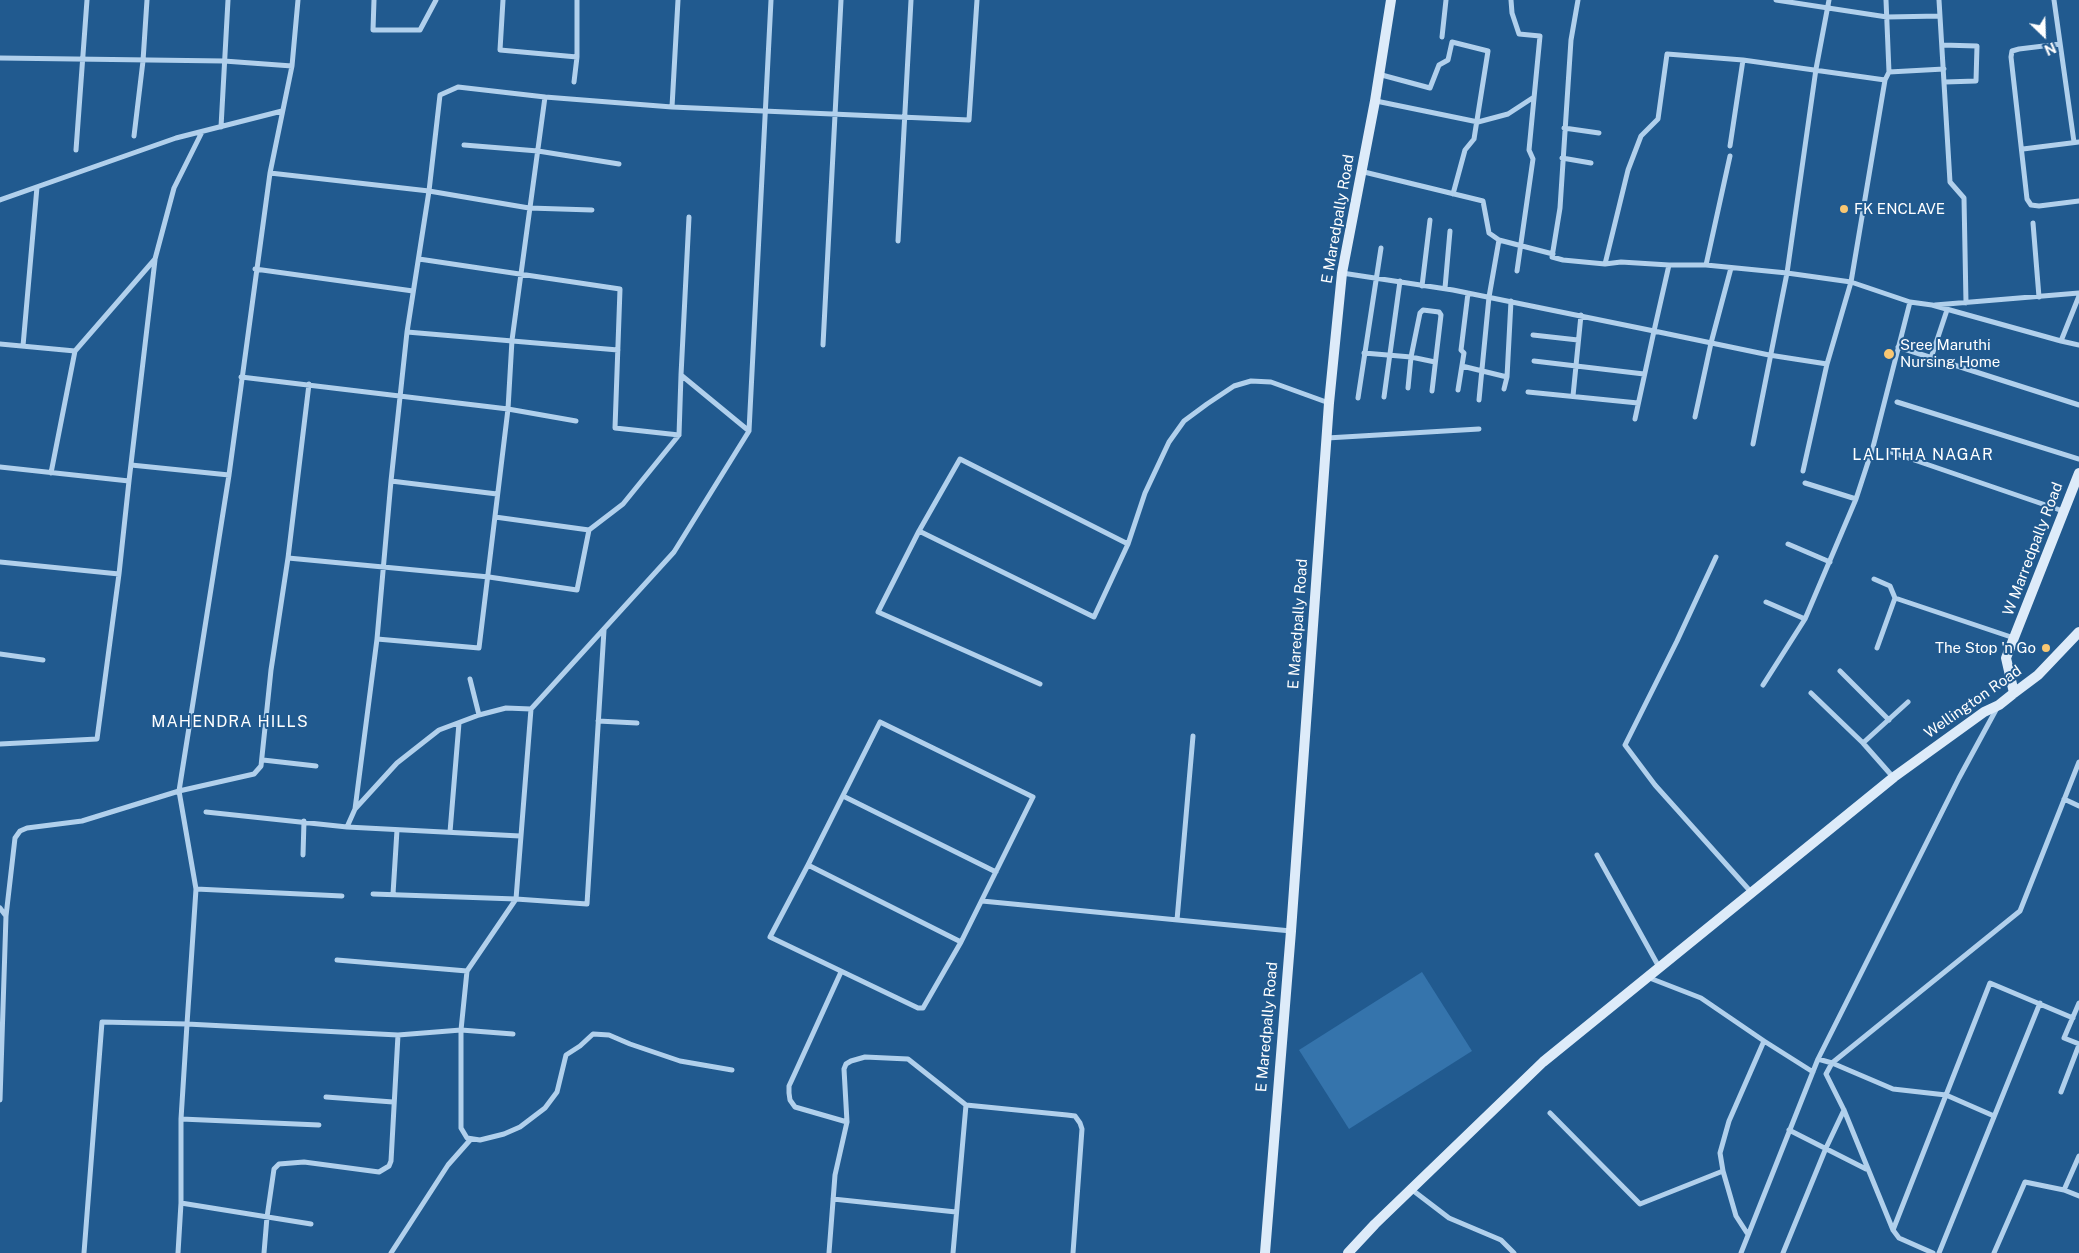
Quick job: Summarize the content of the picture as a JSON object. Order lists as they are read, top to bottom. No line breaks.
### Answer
{"streets":{"main road":["E Maredpally Road","W Marredpally Road","Wellington Road"]},"crossings":[["W Marredpally Road","Wellington Road"]],"districts":["LALITHA NAGAR","MAHENDRA HILLS"],"places":["FK ENCLAVE","Sree Maruthi Nursing Home","The Stop 'n Go"],"north":"bottom right"}
